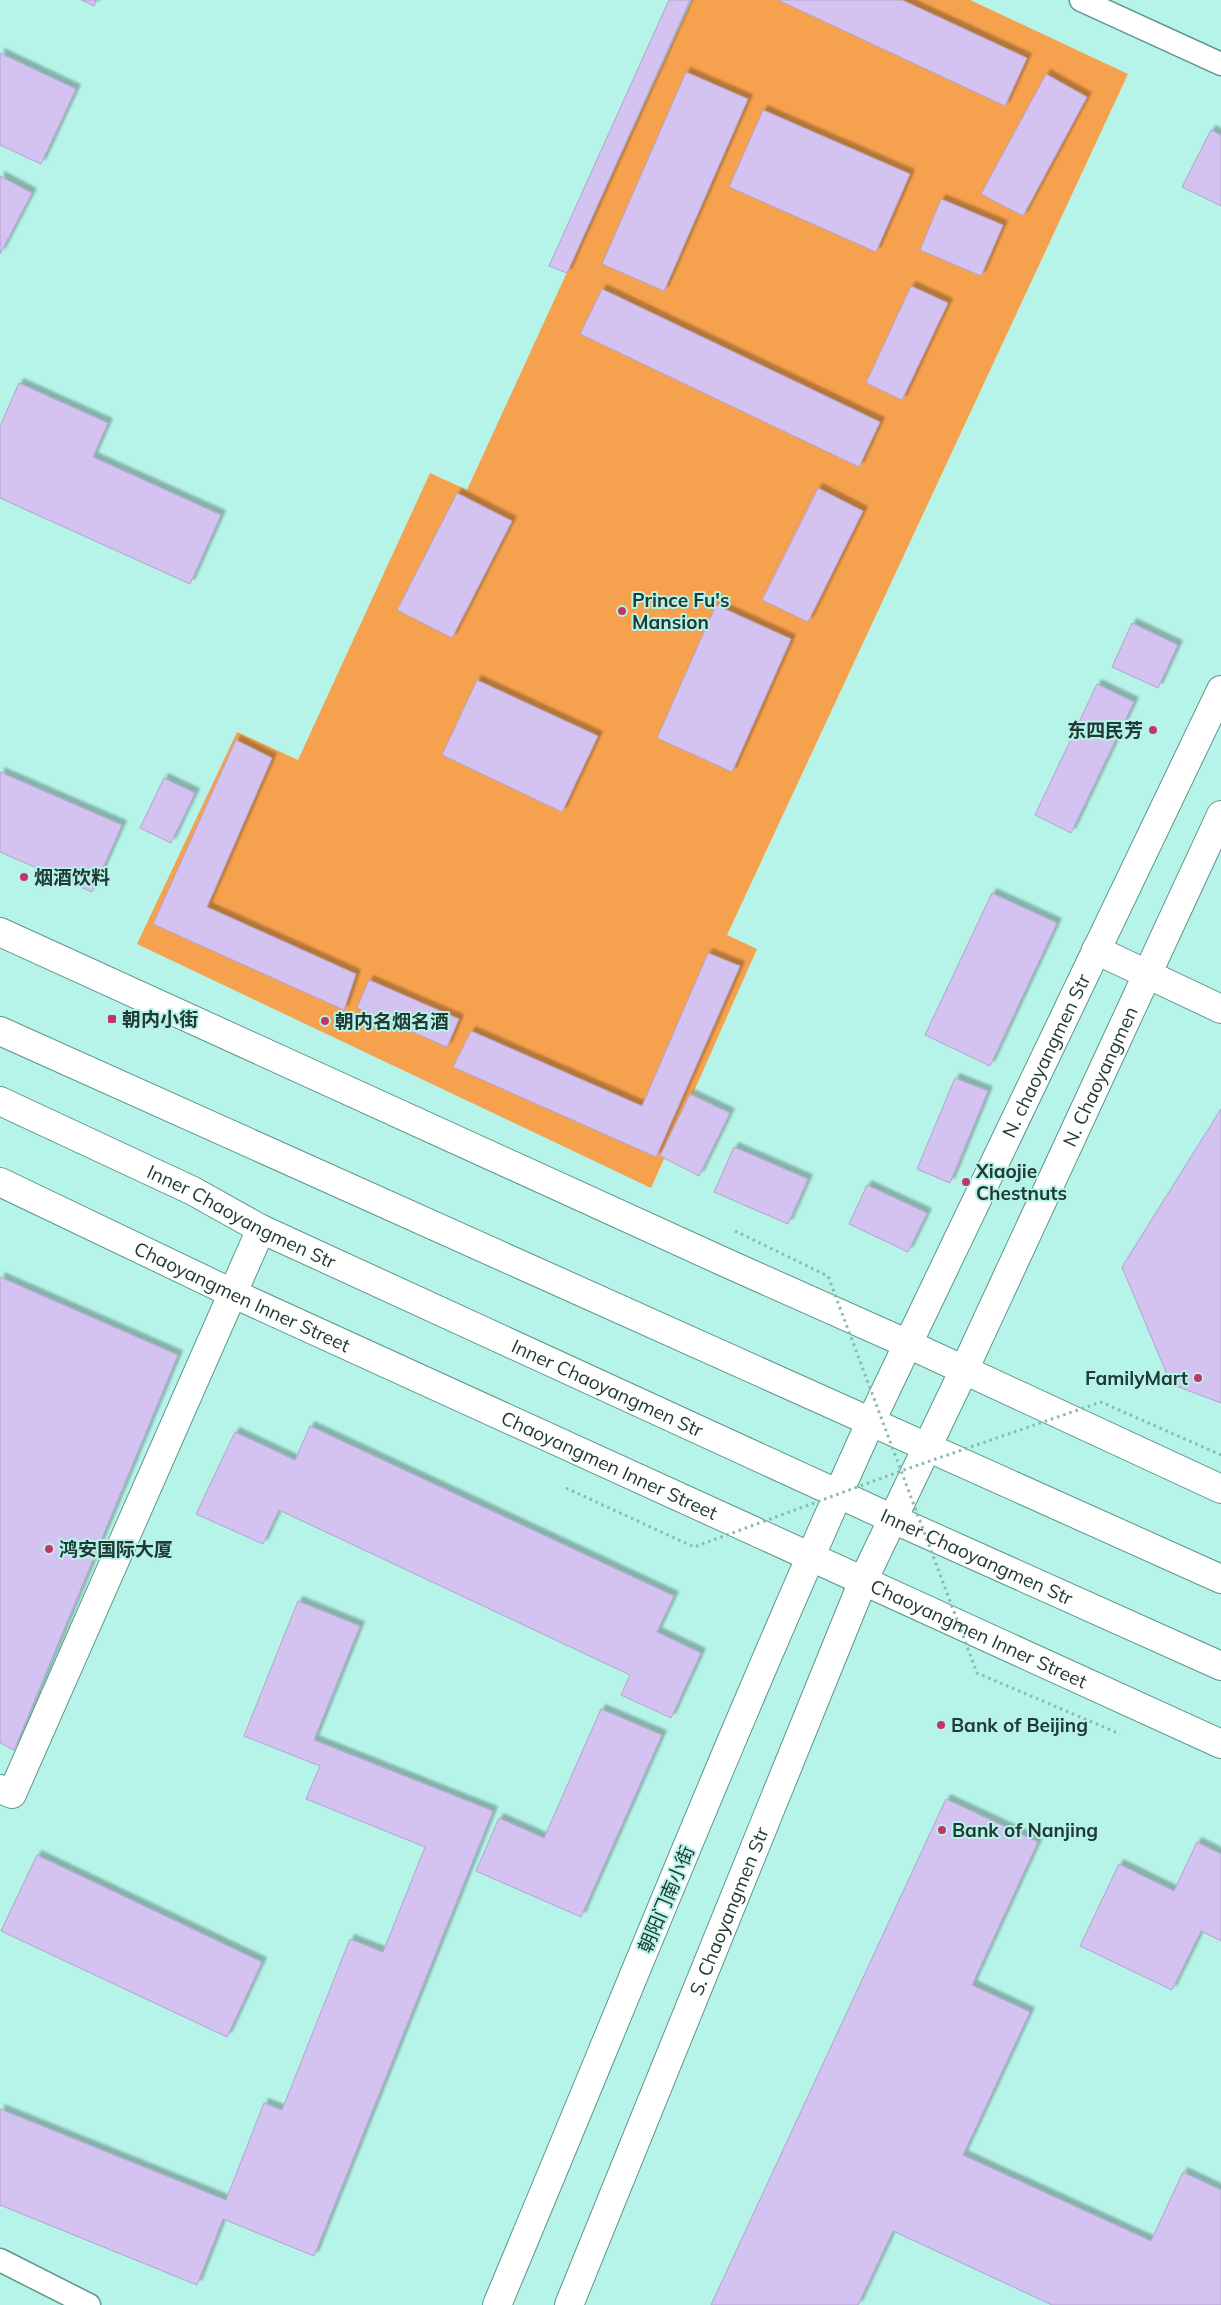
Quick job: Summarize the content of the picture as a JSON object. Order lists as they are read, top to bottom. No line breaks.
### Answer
{"streets":{"main road":["N. chaoyangmen Str","N. Chaoyangmen","Inner Chaoyangmen Str","Chaoyangmen Inner Street","朝阳门南小街","S. Chaoyangmen Str"]},"crossings":[["N. chaoyangmen Str","Inner Chaoyangmen Str"],["N. chaoyangmen Str","朝阳门南小街"],["N. Chaoyangmen","Inner Chaoyangmen Str"],["N. Chaoyangmen","S. Chaoyangmen Str"],["Inner Chaoyangmen Str","朝阳门南小街"],["Inner Chaoyangmen Str","S. Chaoyangmen Str"],["Chaoyangmen Inner Street","朝阳门南小街"],["Chaoyangmen Inner Street","S. Chaoyangmen Str"]],"places":{"other":["Prince Fu's Mansion","东四民芳","烟酒饮料","朝内名烟名酒","Xiaojie Chestnuts","FamilyMart","鸿安国际大厦","Bank of Beijing","Bank of Nanjing"],"transit":["朝内小街"]}}
